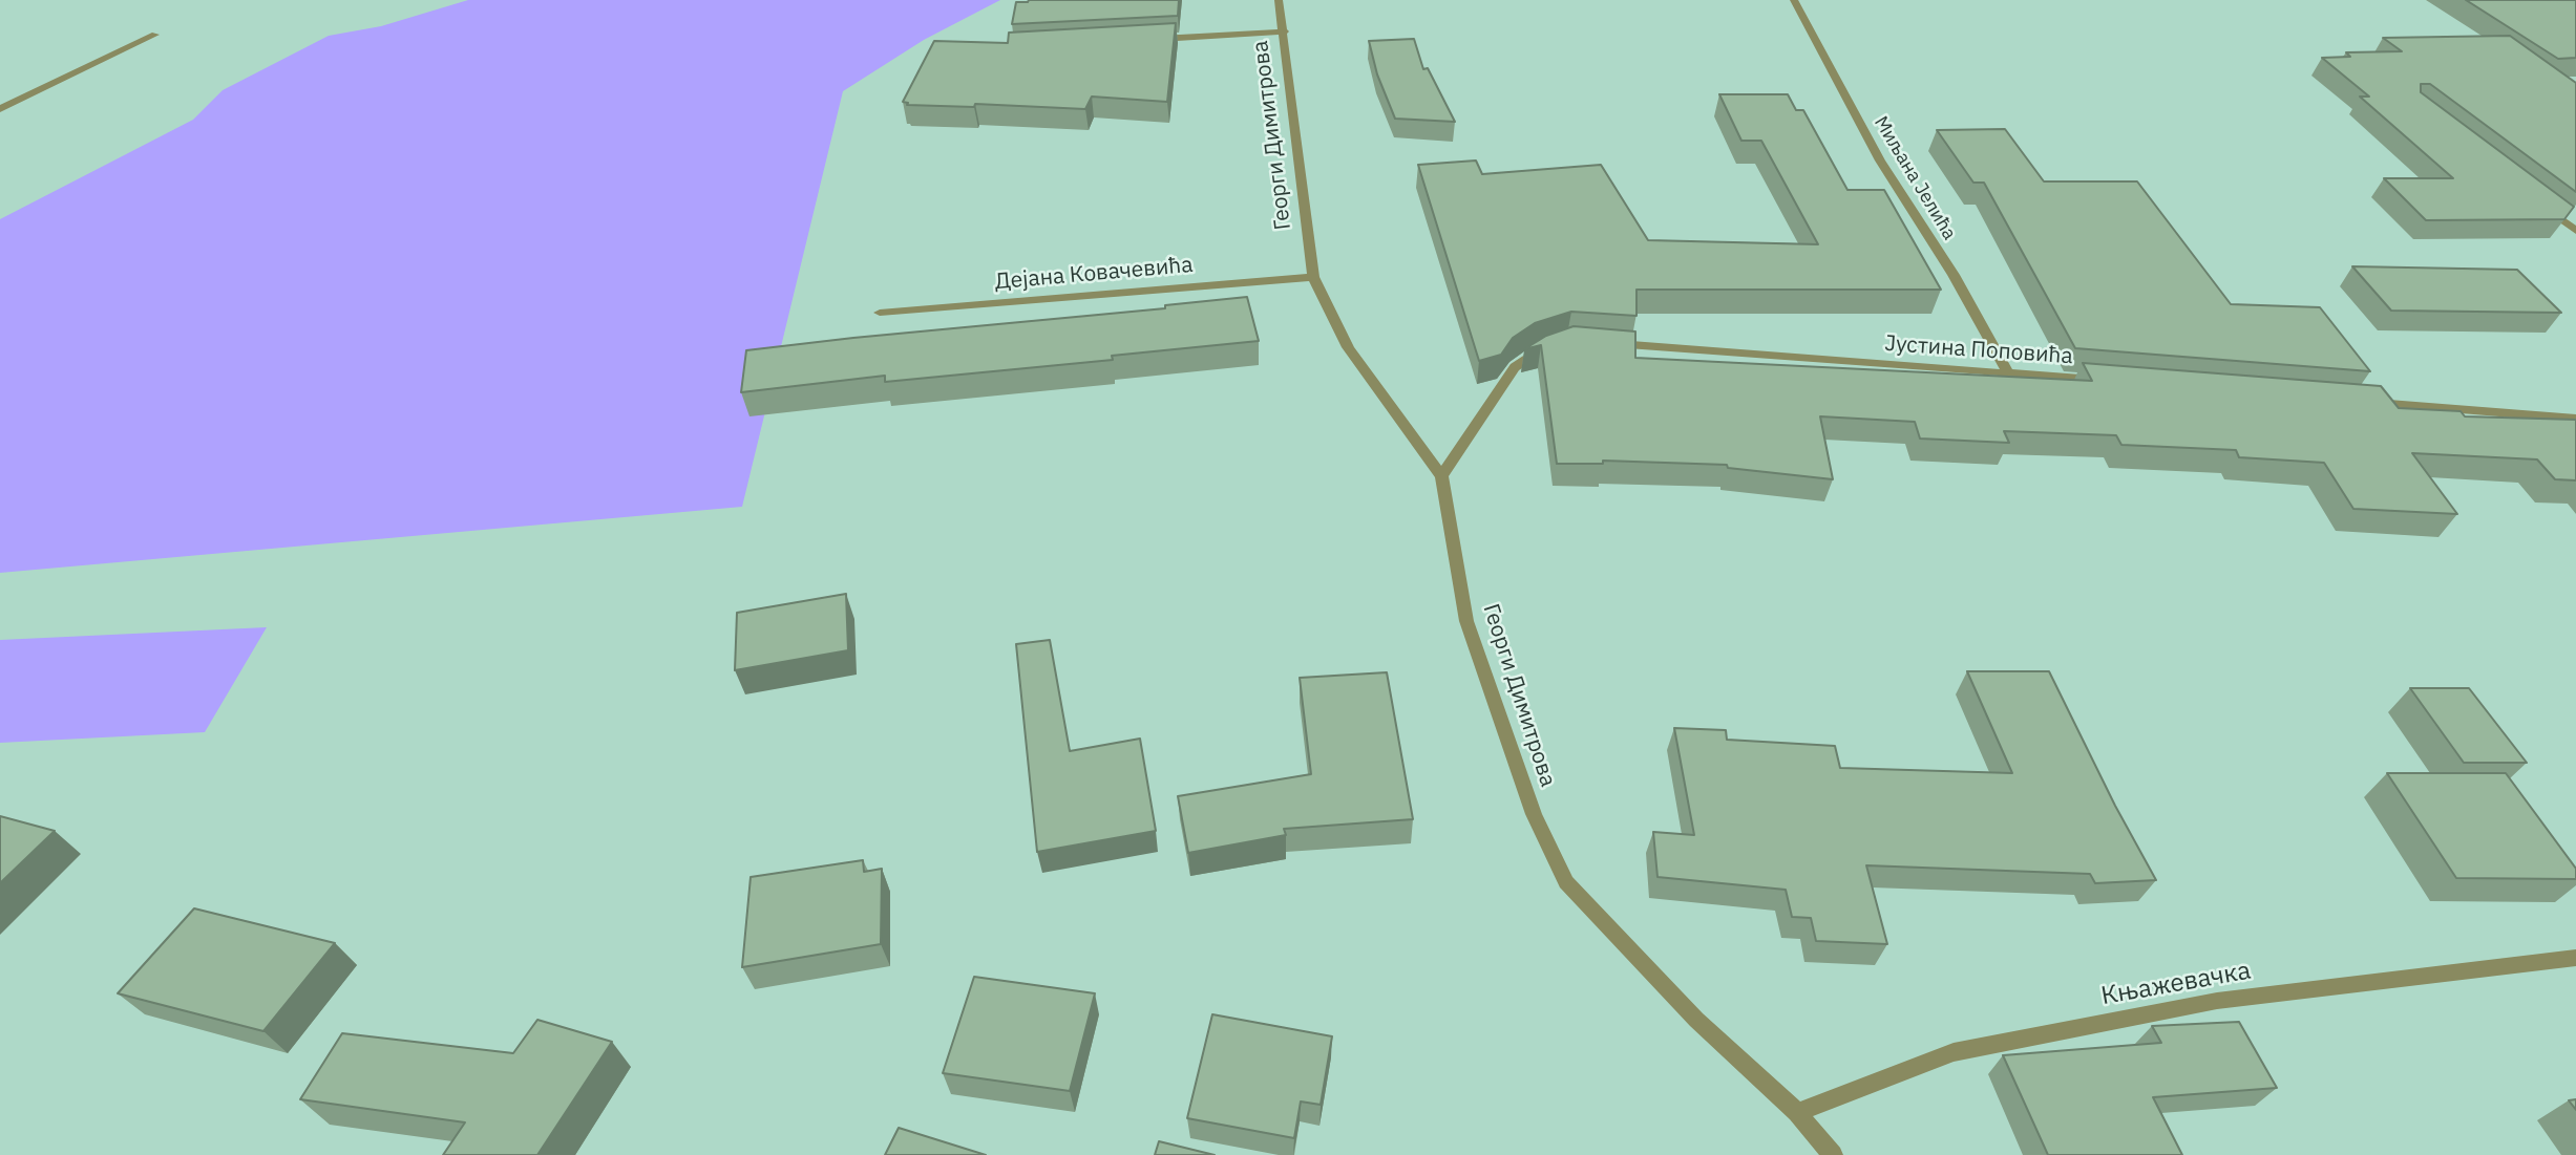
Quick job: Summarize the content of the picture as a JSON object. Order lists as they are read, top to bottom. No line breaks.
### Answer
{"streets":{"street":["Георги Димитрова","Миљана Јелића","Дејана Ковачевића","Јустина Поповића","Књажевачка"]},"crossings":[["Георги Димитрова","Дејана Ковачевића"],["Георги Димитрова","Књажевачка"],["Миљана Јелића","Јустина Поповића"]]}
